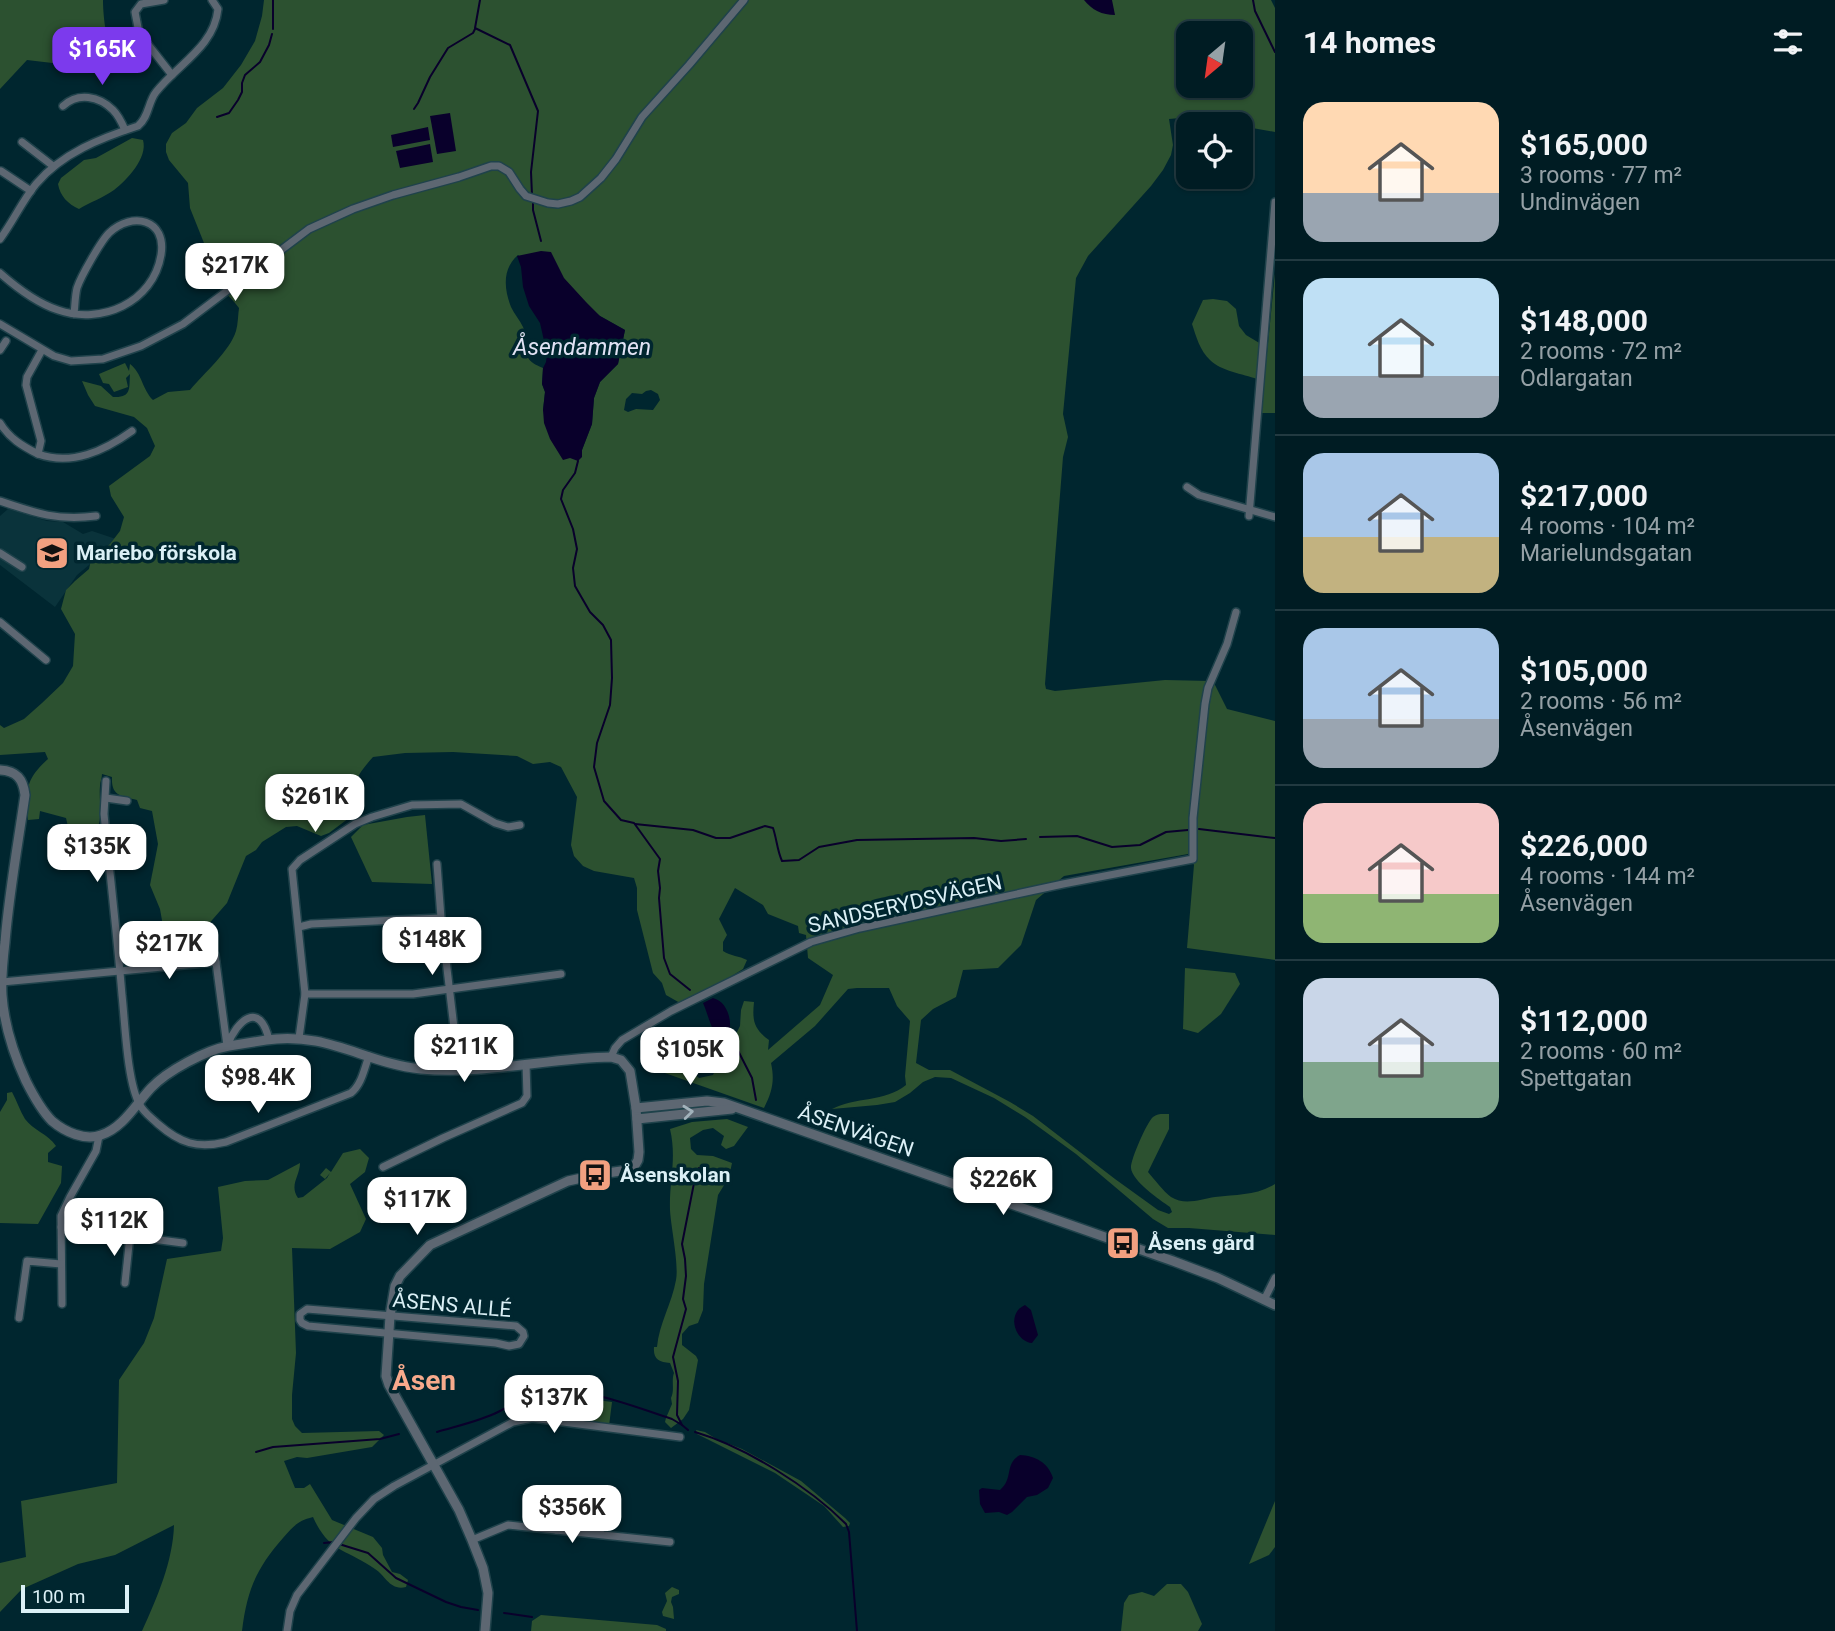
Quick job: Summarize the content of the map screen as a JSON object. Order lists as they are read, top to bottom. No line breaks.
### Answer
{"streets":{"street":["SANDSERYDSVÄGEN","ÅSENVÄGEN","ÅSENS ALLÉ"]},"districts":["Åsen"],"water":["Åsendammen"],"places":{"school or university":["Mariebo förskola"],"bus stop":["Åsenskolan","Åsens gård"]},"scale_bar":"100 m","north":"bottom left","page":{"heading":"14 homes","price":["$165K","$217K","$261K","$135K","$148K","$217K","$211K","$105K","$98.4K","$226K","$117K","$112K","$137K","$356K"],"list":[{"name":"$165,000","note":"3 rooms · 77 m² · Undinvägen"},{"name":"$148,000","note":"2 rooms · 72 m² · Odlargatan"},{"name":"$217,000","note":"4 rooms · 104 m² · Marielundsgatan"},{"name":"$105,000","note":"2 rooms · 56 m² · Åsenvägen"},{"name":"$226,000","note":"4 rooms · 144 m² · Åsenvägen"},{"name":"$112,000","note":"2 rooms · 60 m² · Spettgatan"}],"scale":"100 m"}}
